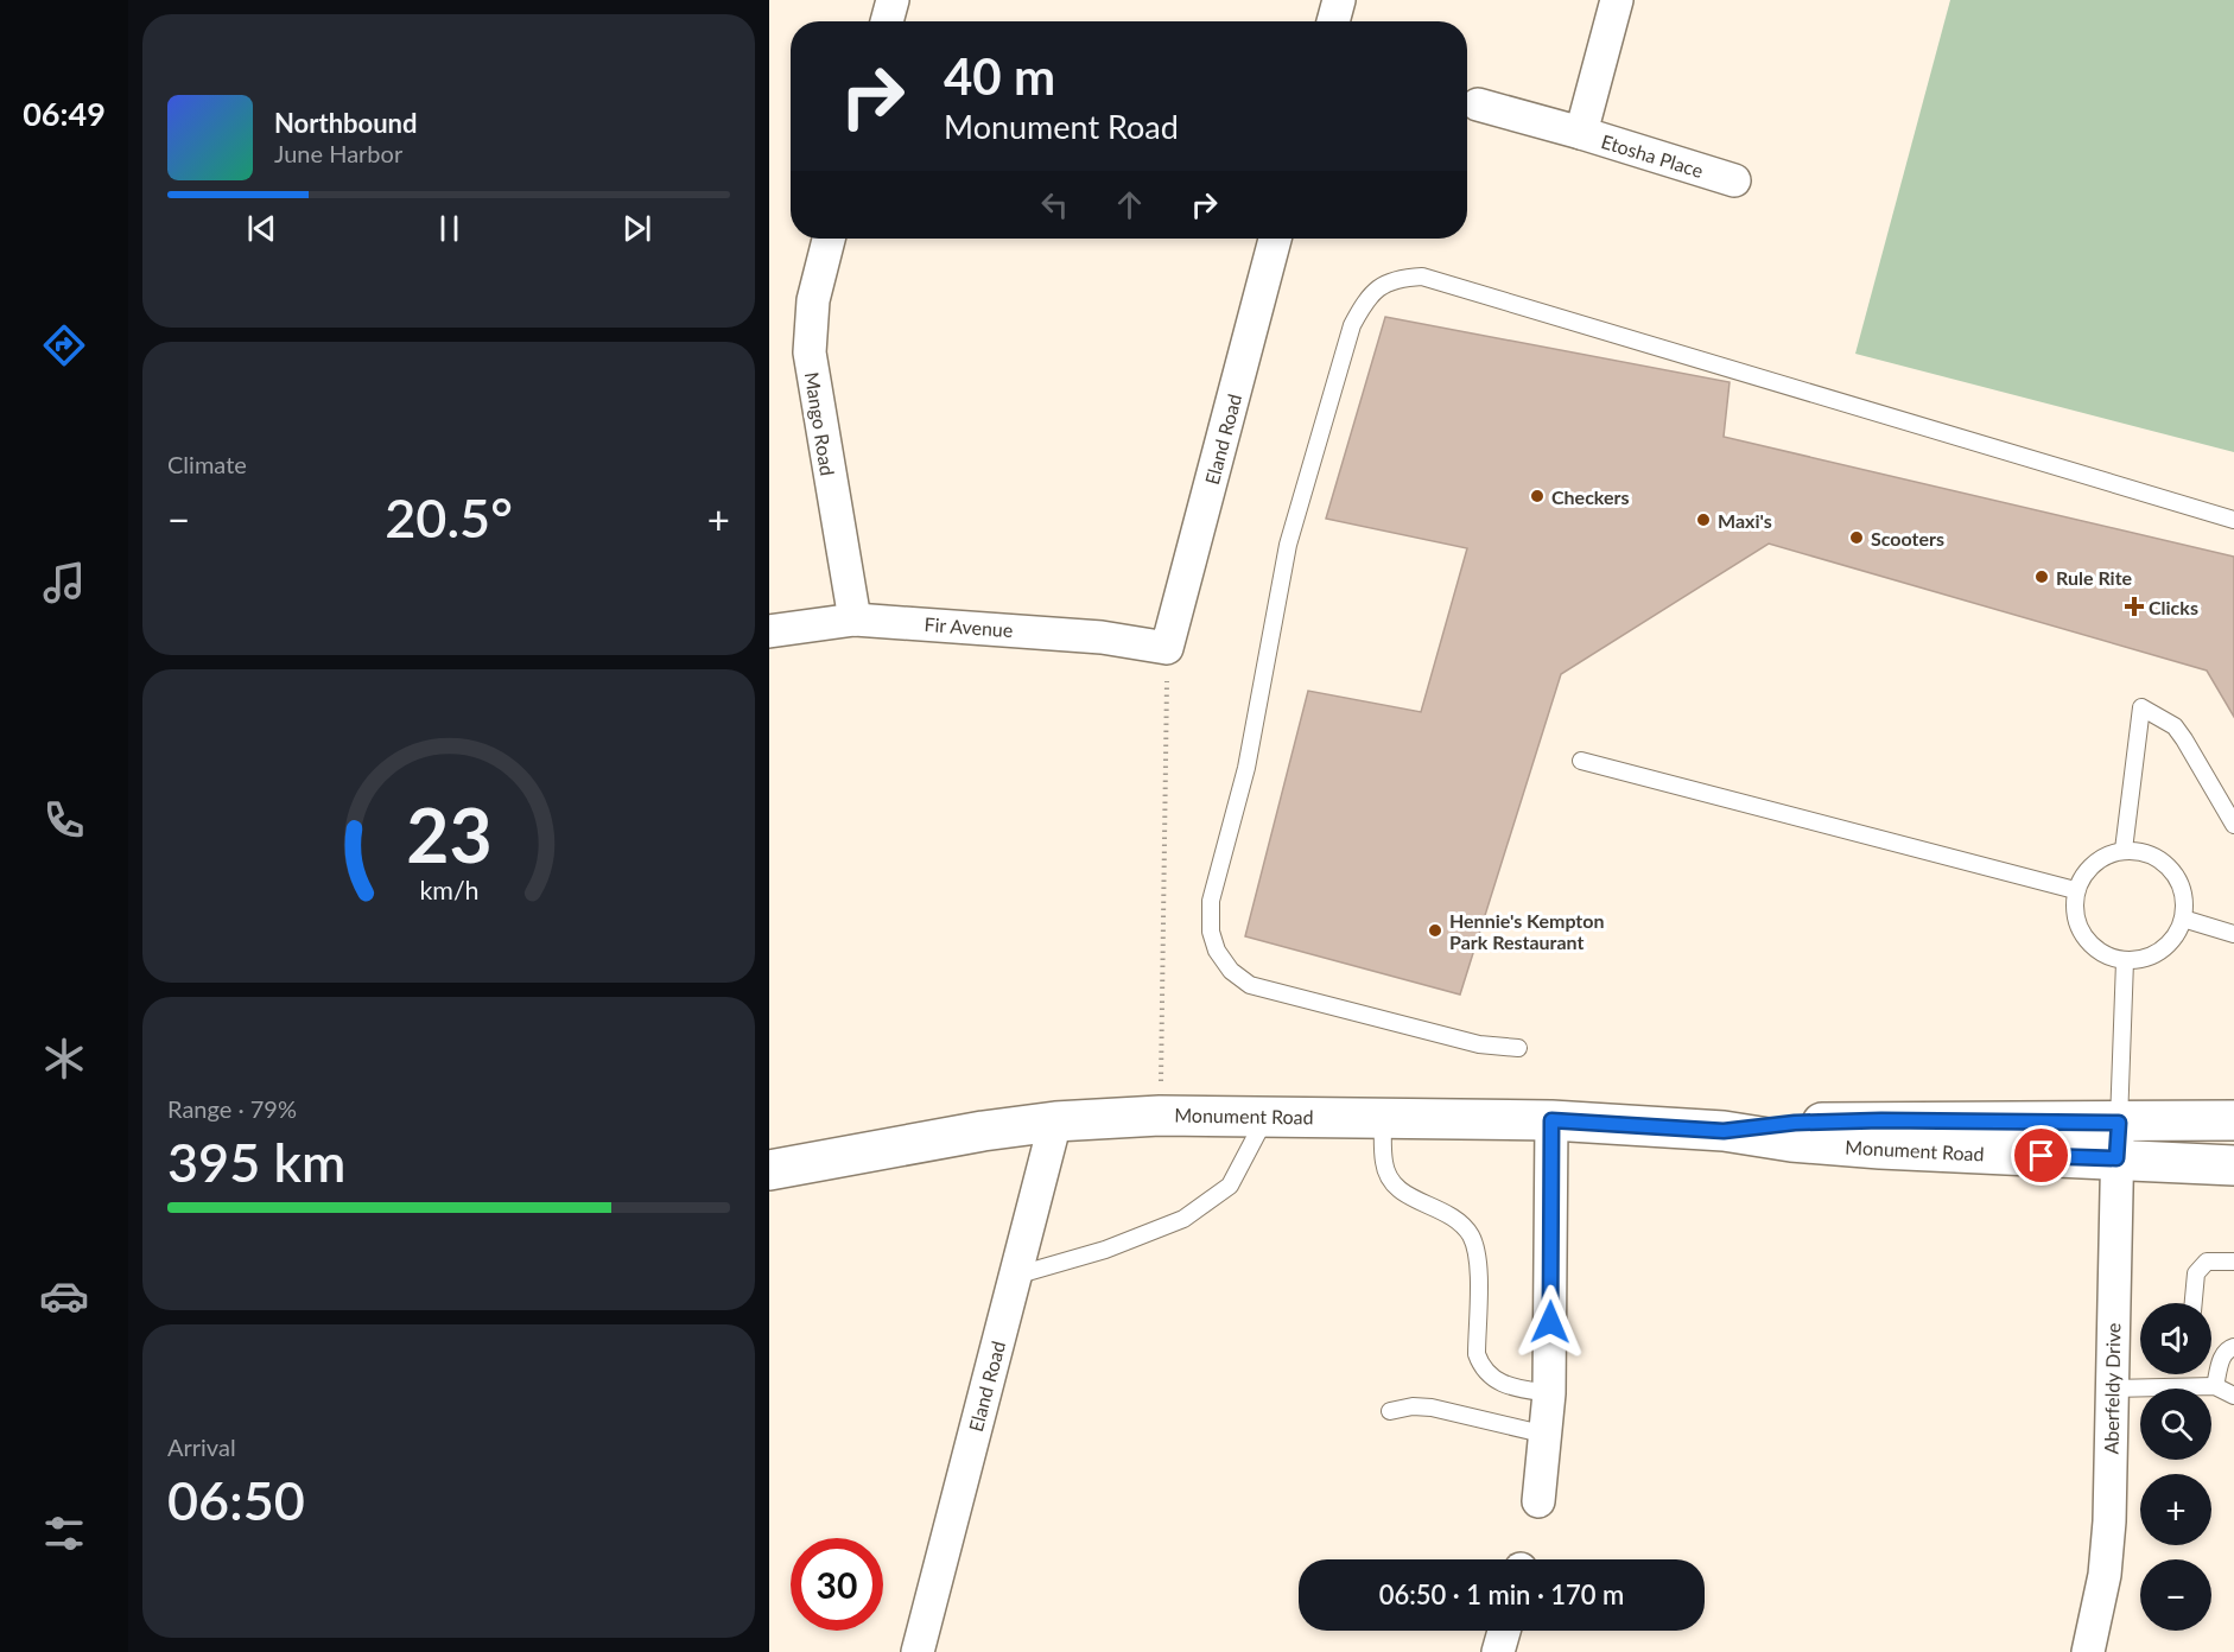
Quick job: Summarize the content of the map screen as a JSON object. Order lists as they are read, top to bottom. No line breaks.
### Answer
{"streets":{"main road":["Monument Road"],"street":["Etosha Place","Mango Road","Eland Road","Fir Avenue","Aberfeldy Drive"]},"crossings":[["Mango Road","Fir Avenue"],["Eland Road","Fir Avenue"],["Eland Road","Monument Road"],["Monument Road","Aberfeldy Drive"]],"places":{"other":["Checkers","Maxi's","Scooters","Rule Rite","Hennie's Kempton Park Restaurant"],"health":["Clicks"]},"page":{"tabs":"06:49","turn":["40 m","Monument Road"],"song":["Northbound","June Harbor"],"tile":["Climate",["Range · 79%","395 km"],["Arrival","06:50"]],"heat":["−","20.5°","+"],"map_buttons":["+","−"],"limit":"30","trip":"06:50 · 1 min · 170 m","gauge":["23","km/h"]}}
